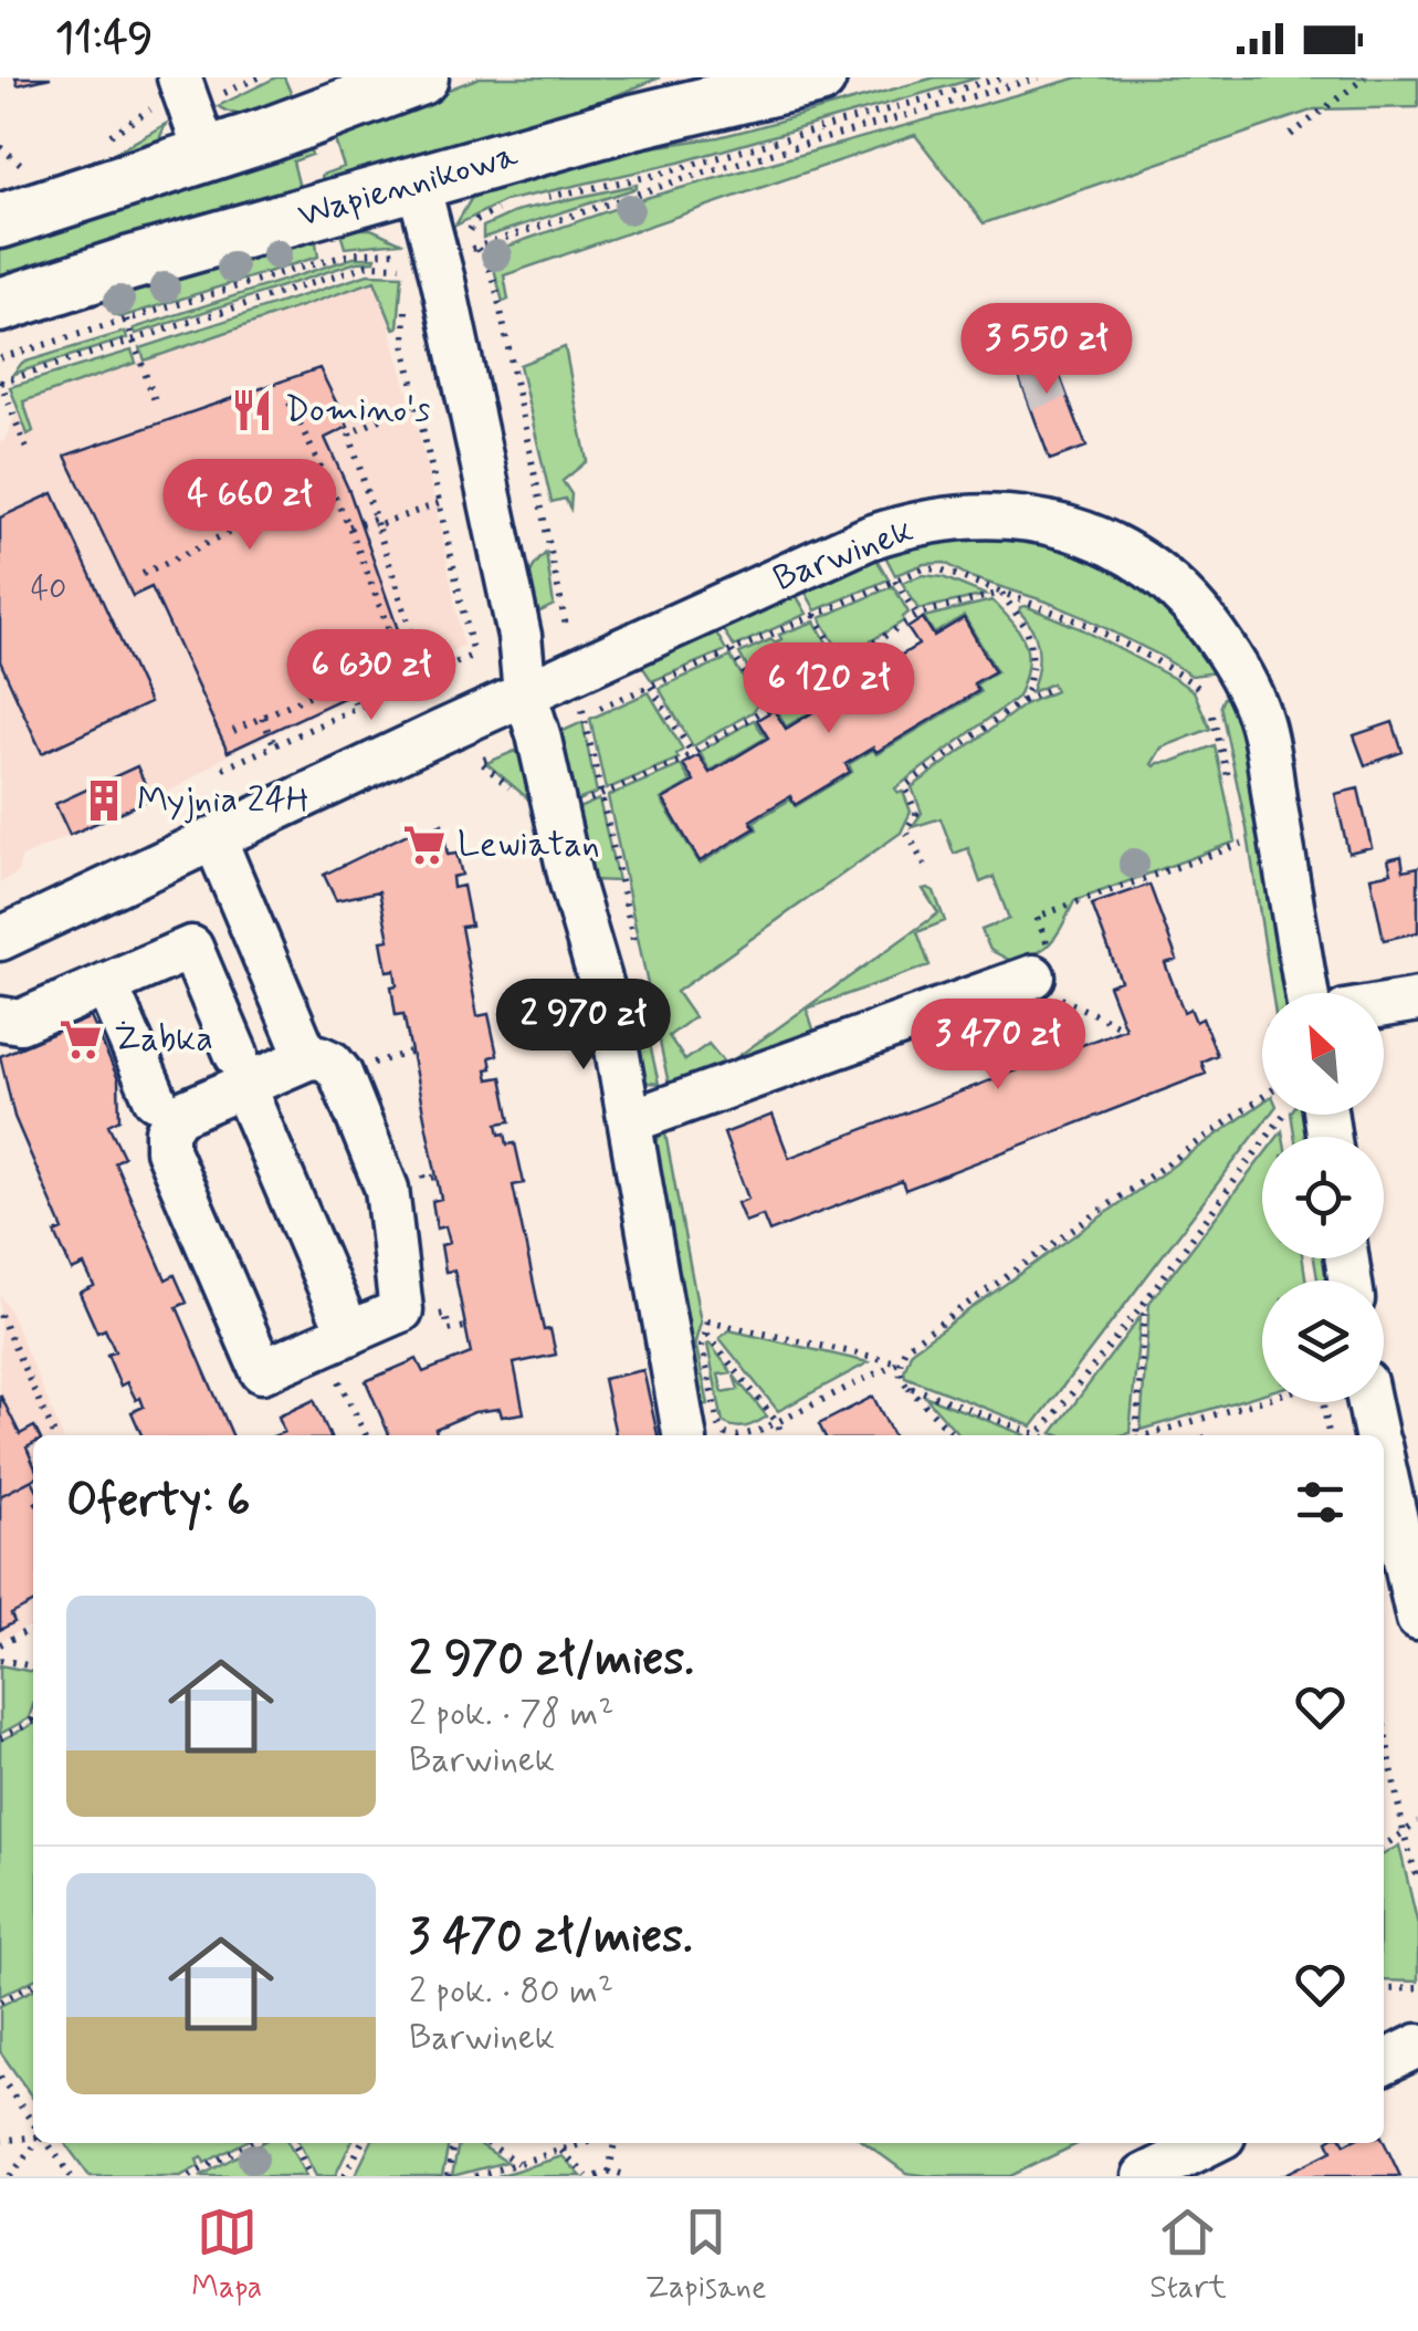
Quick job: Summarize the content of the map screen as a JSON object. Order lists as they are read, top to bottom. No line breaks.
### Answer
{"streets":{"main road":["Wapiennikowa"],"street":["Barwinek"]},"places":{"restaurant":["Domino's"],"building":["Myjnia 24H"],"supermarket":["Lewiatan","Żabka"]},"house_numbers":["40"],"north":"top left","page":{"status":"11:49","price":["3 550 zł","4 660 zł","6 630 zł","6 120 zł","2 970 zł","3 470 zł"],"heading":"Oferty: 6","list":[{"name":"2 970 zł/mies.","note":"2 pok. · 78 m² · Barwinek"},{"name":"3 470 zł/mies.","note":"2 pok. · 80 m² · Barwinek"}],"tabs":["Mapa","Zapisane","Start"]}}
